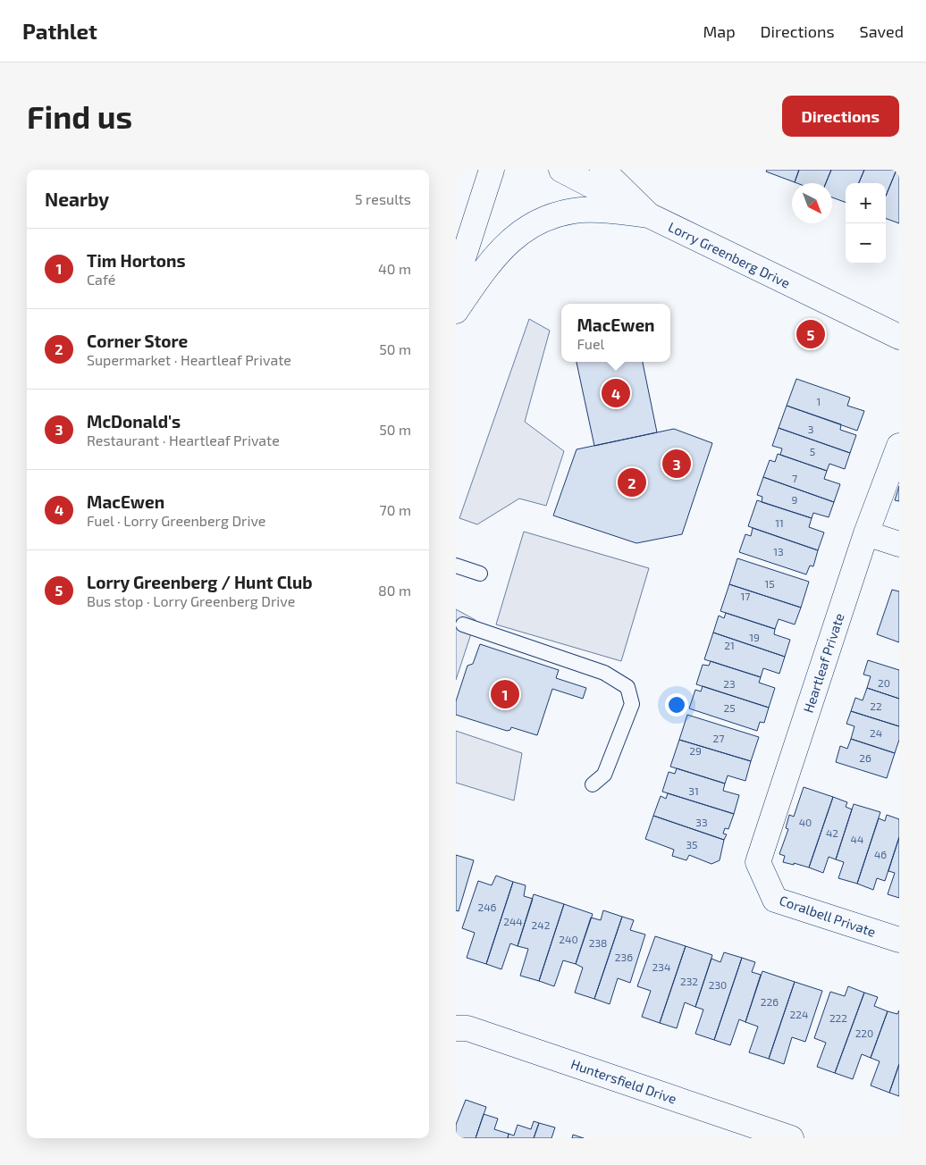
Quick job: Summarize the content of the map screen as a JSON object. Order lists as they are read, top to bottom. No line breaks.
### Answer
{"streets":{"street":["Lorry Greenberg Drive","Heartleaf Private","Coralbell Private","Huntersfield Drive"]},"crossings":[["Heartleaf Private","Coralbell Private"]],"house_numbers":["1","3","5","7","9","11","13","15","17","19","21","20","23","22","25","24","27","29","26","31","33","40","42","44","35","46","246","244","242","240","238","236","234","232","230","226","224","222","220"],"north":"bottom right","page":{"header":"Pathlet","nav":["Map","Directions","Saved"],"buttons":"Directions","title":"Find us","heading":["Nearby","5 results"],"map_buttons":["+","−"],"list":[{"mark":"1","name":"Tim Hortons","note":"Café","value":"40 m"},{"mark":"2","name":"Corner Store","note":"Supermarket · Heartleaf Private","value":"50 m"},{"mark":"3","name":"McDonald's","note":"Restaurant · Heartleaf Private","value":"50 m"},{"mark":"4","name":"MacEwen","note":"Fuel · Lorry Greenberg Drive","value":"70 m"},{"mark":"5","name":"Lorry Greenberg / Hunt Club","note":"Bus stop · Lorry Greenberg Drive","value":"80 m"}],"popup":["MacEwen","Fuel"],"pins":["5","4","3","2","1"]}}
